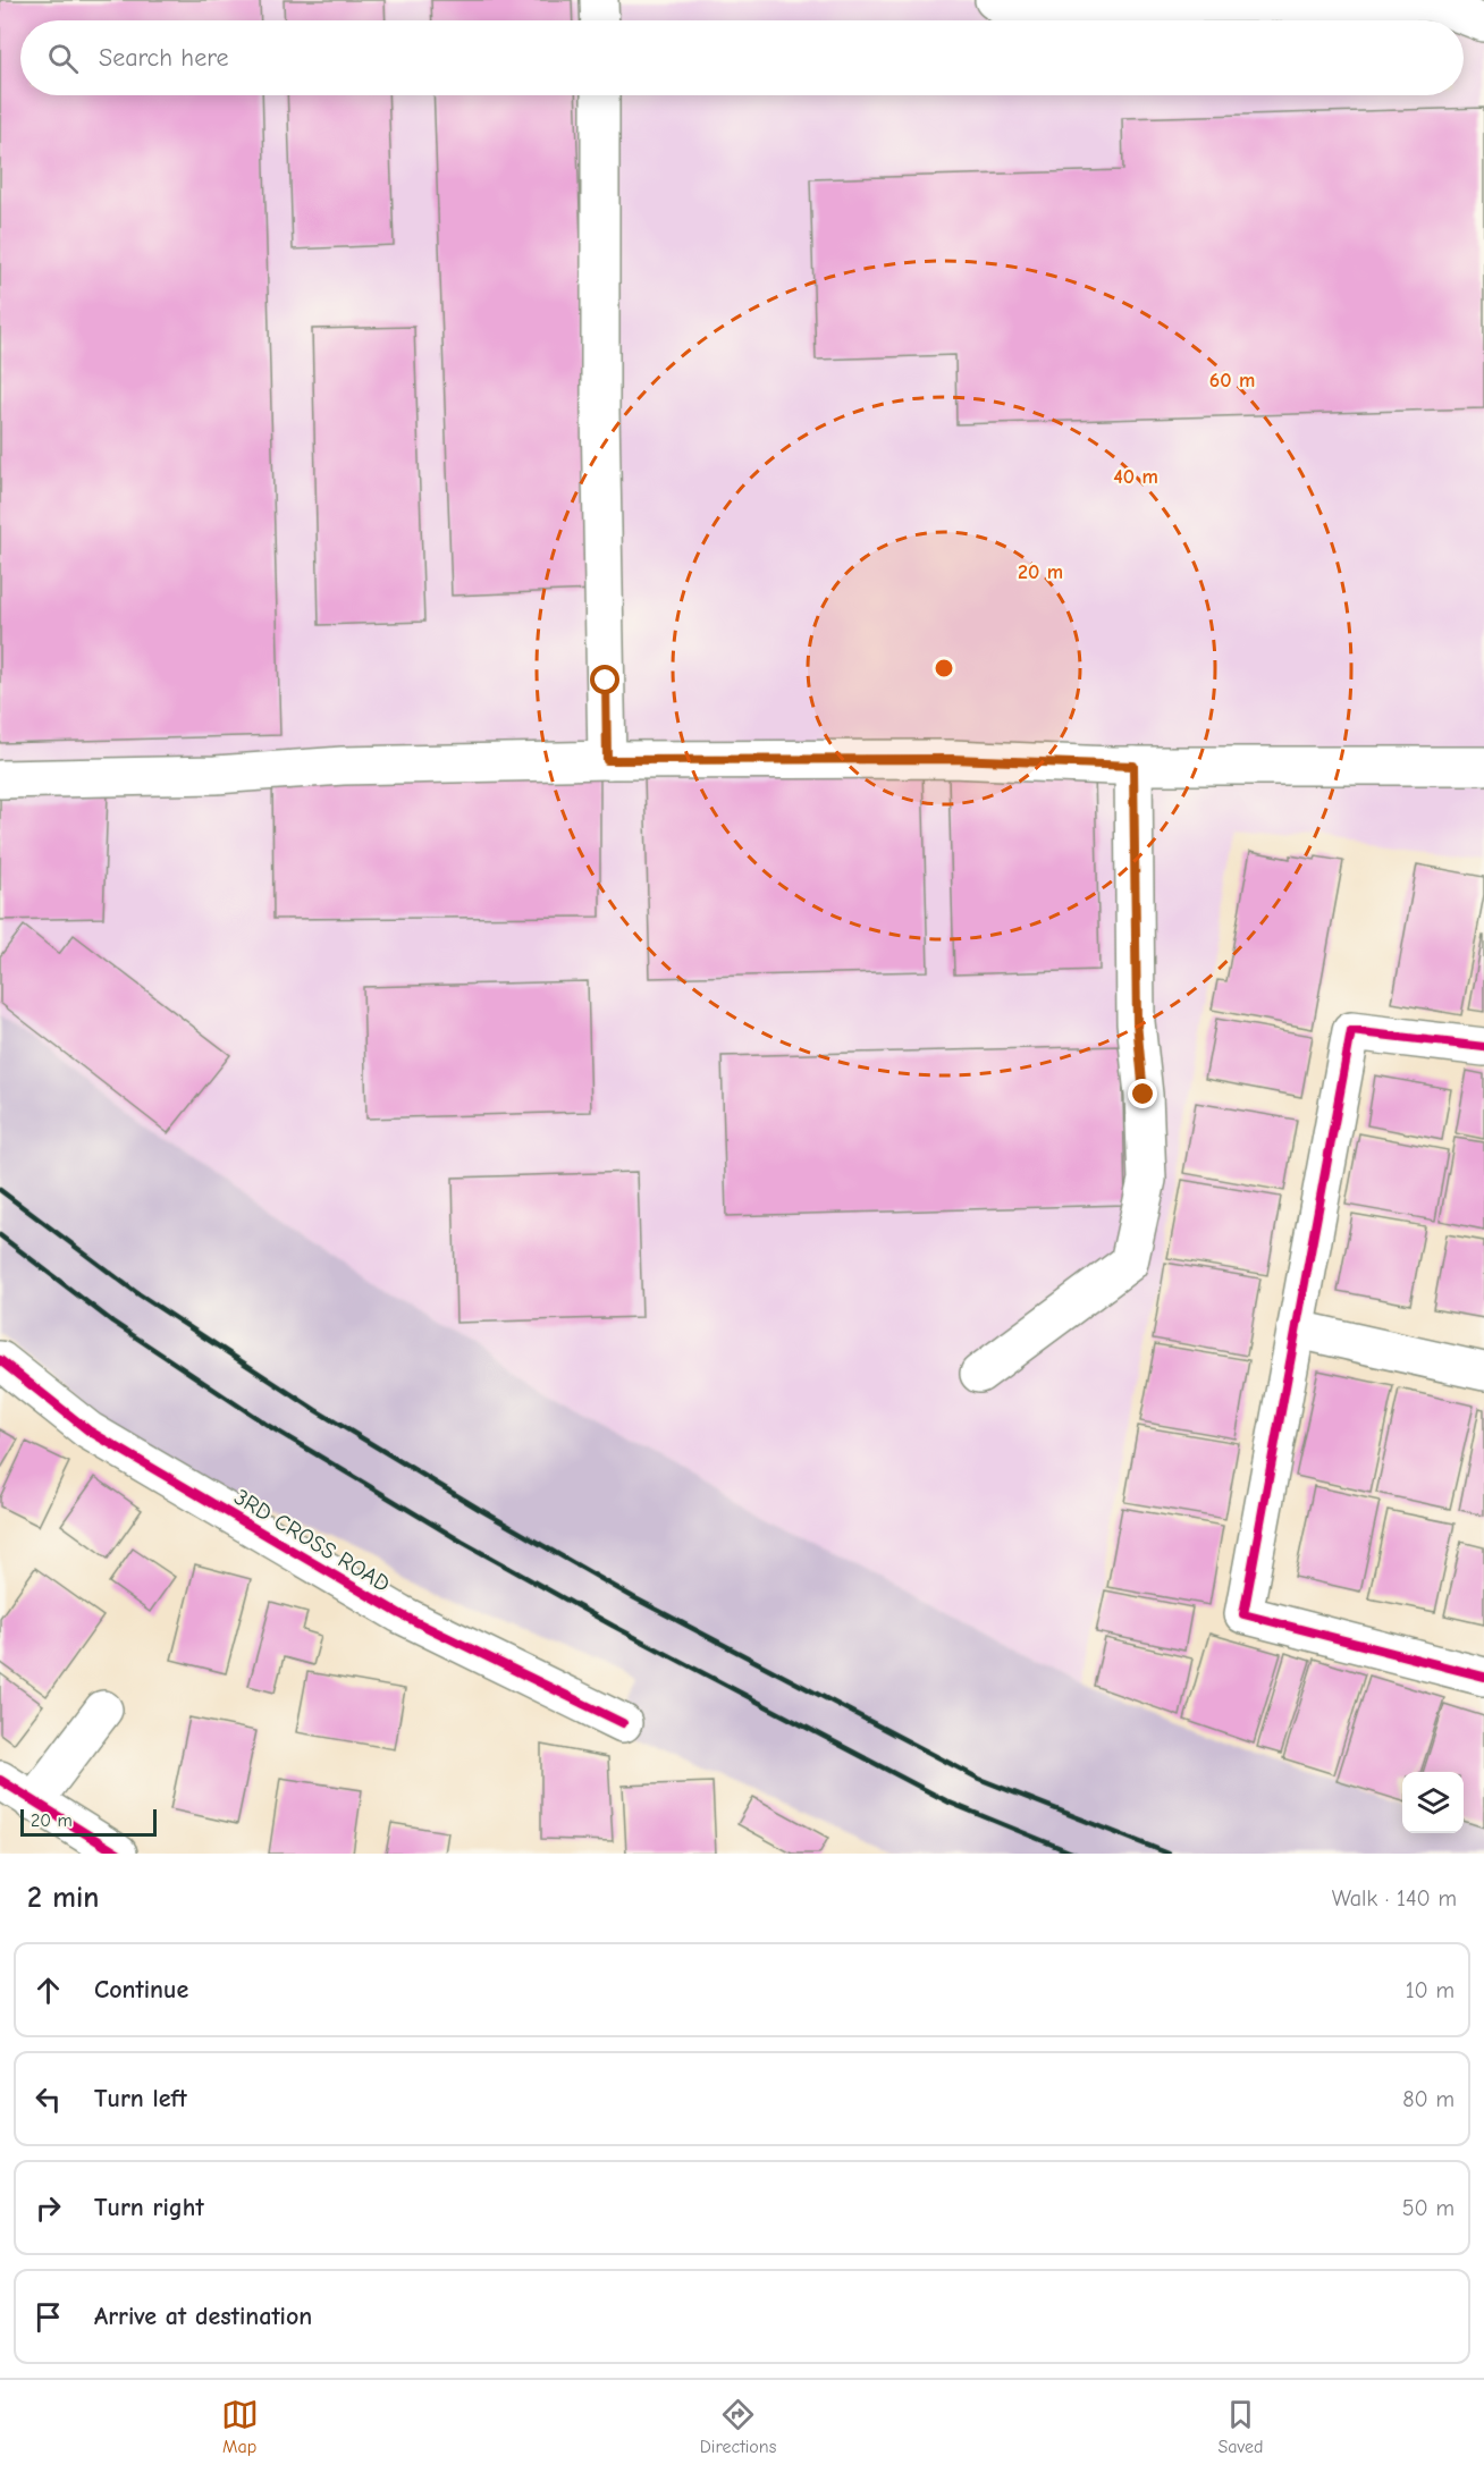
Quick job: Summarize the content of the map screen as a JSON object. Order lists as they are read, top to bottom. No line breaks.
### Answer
{"streets":{"street":["3RD CROSS ROAD"]},"scale_bar":"20 m","page":{"search":"Search here","scale":"20 m","heading":["2 min","Walk · 140 m"],"list":[["Continue","10 m"],["Turn left","80 m"],["Turn right","50 m"],"Arrive at destination"],"nav":["Map","Directions","Saved"]},"rings":["60 m","40 m","20 m"]}
